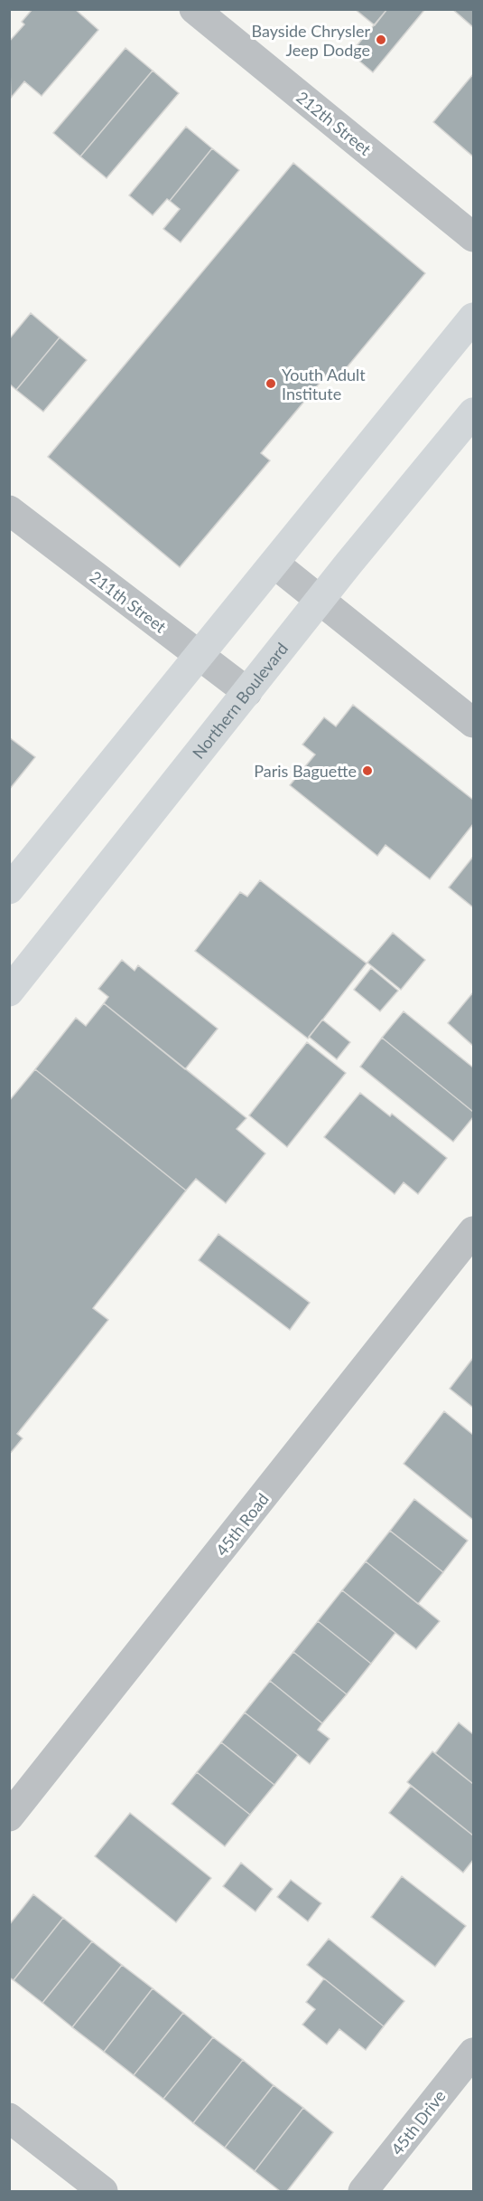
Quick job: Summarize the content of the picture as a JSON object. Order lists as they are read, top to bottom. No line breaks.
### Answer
{"streets":{"main road":["Northern Boulevard"],"street":["212th Street","211th Street","45th Road","45th Drive"]},"crossings":[["211th Street","Northern Boulevard"]],"places":["Bayside Chrysler Jeep Dodge","Youth Adult Institute","Paris Baguette"]}
